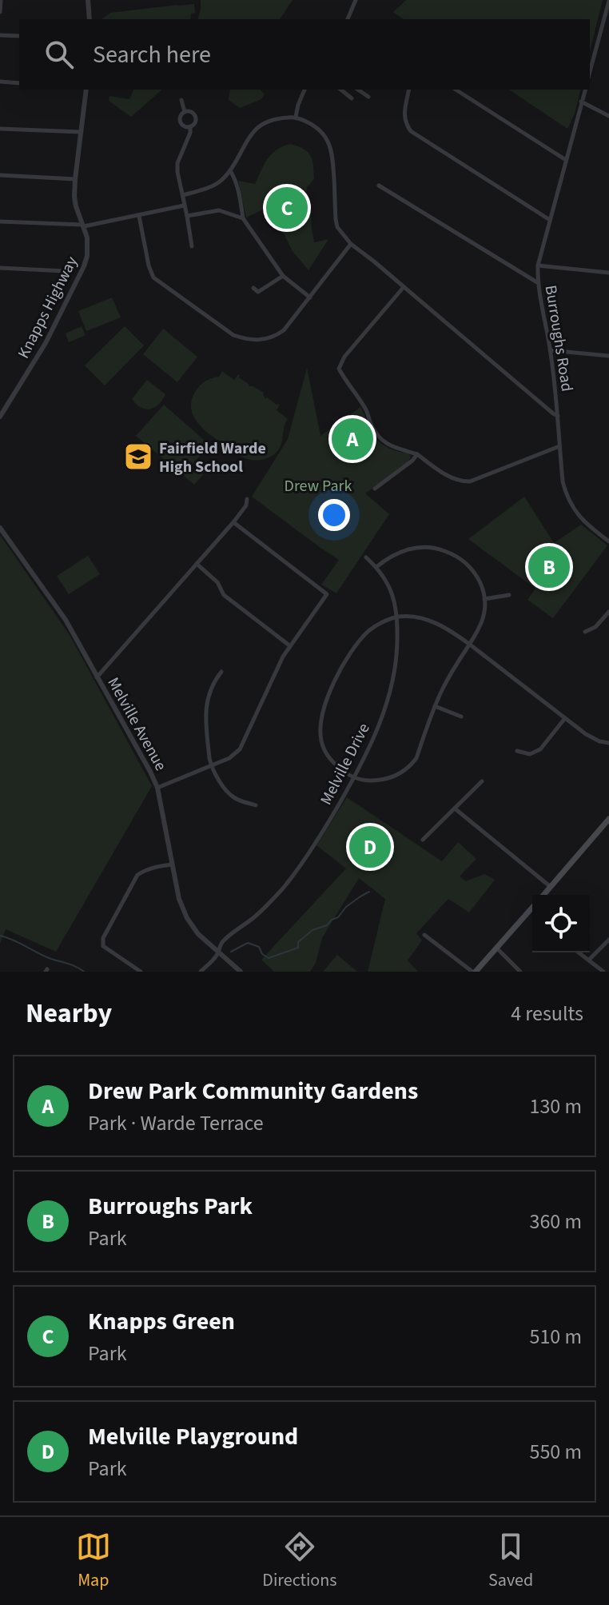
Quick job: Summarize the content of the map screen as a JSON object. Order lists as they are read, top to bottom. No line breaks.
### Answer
{"streets":{"street":["Knapps Highway","Burroughs Road","Melville Avenue","Melville Drive"]},"crossings":[["Melville Avenue","Melville Drive"]],"parks":["Drew Park"],"places":{"school or university":["Fairfield Warde High School"]},"page":{"search":"Search here","pins":["C","A","B","D"],"heading":["Nearby","4 results"],"list":[{"mark":"A","name":"Drew Park Community Gardens","note":"Park · Warde Terrace","value":"130 m"},{"mark":"B","name":"Burroughs Park","note":"Park","value":"360 m"},{"mark":"C","name":"Knapps Green","note":"Park","value":"510 m"},{"mark":"D","name":"Melville Playground","note":"Park","value":"550 m"}],"nav":["Map","Directions","Saved"]}}
